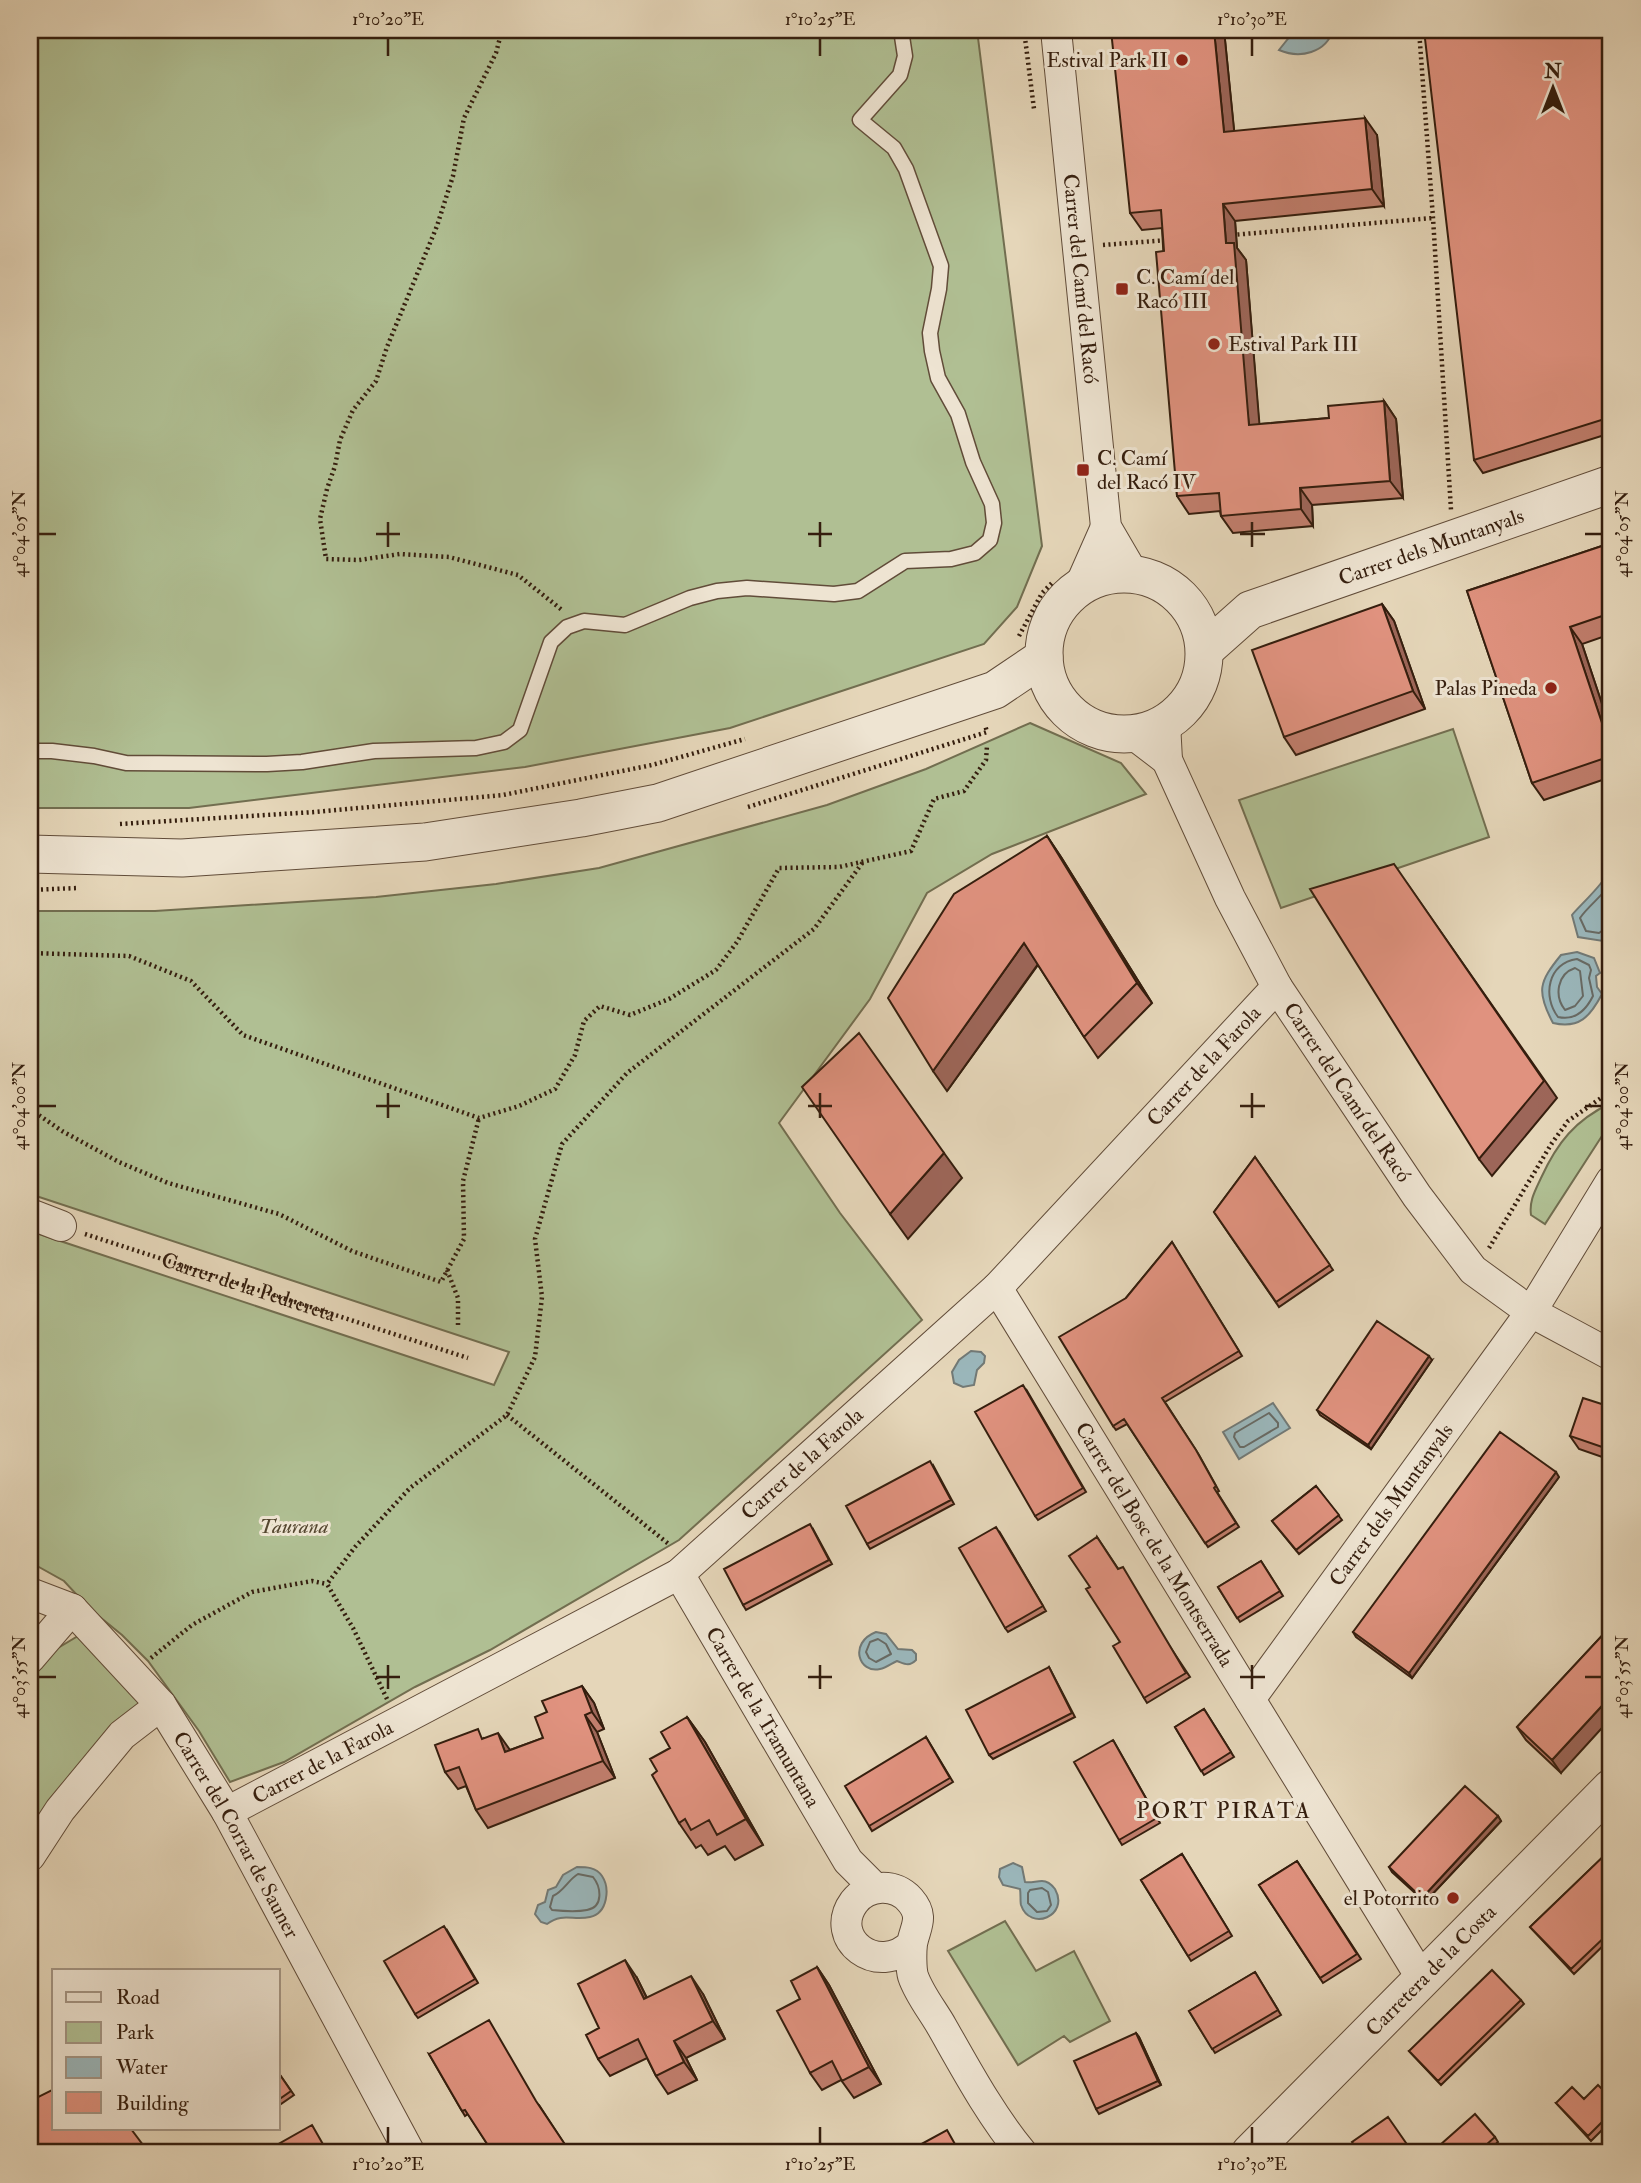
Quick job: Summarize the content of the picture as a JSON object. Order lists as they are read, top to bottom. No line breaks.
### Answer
{"streets":{"street":["Carrer del Camí del Racó","Carrer dels Muntanyals","Carrer de la Farola","Carrer del Bosc de la Montserrada","Carrer de la Tramuntana","Carrer del Corrar de Sauner","Carretera de la Costa"],"path":["Carrer de la Pedrereta"]},"crossings":[["Carrer del Camí del Racó","Carrer dels Muntanyals"],["Carrer del Camí del Racó","Carrer de la Farola"],["Carrer dels Muntanyals","Carrer del Bosc de la Montserrada"],["Carrer de la Farola","Carrer del Bosc de la Montserrada"],["Carrer de la Farola","Carrer de la Tramuntana"],["Carrer de la Farola","Carrer del Corrar de Sauner"],["Carrer del Bosc de la Montserrada","Carretera de la Costa"]],"districts":["PORT PIRATA"],"parks":["Taurana"],"places":{"other":["Estival Park II","Estival Park III","Palas Pineda","el Potorrito"],"transit":["C. Camí del Racó III","C. Camí del Racó IV"]},"legend":["Road","Park","Water","Building"],"north":"top","coordinates":["1°10'20\"E","1°10'25\"E","1°10'30\"E","41°04'05\"N","41°04'00\"N","41°03'55\"N"]}
